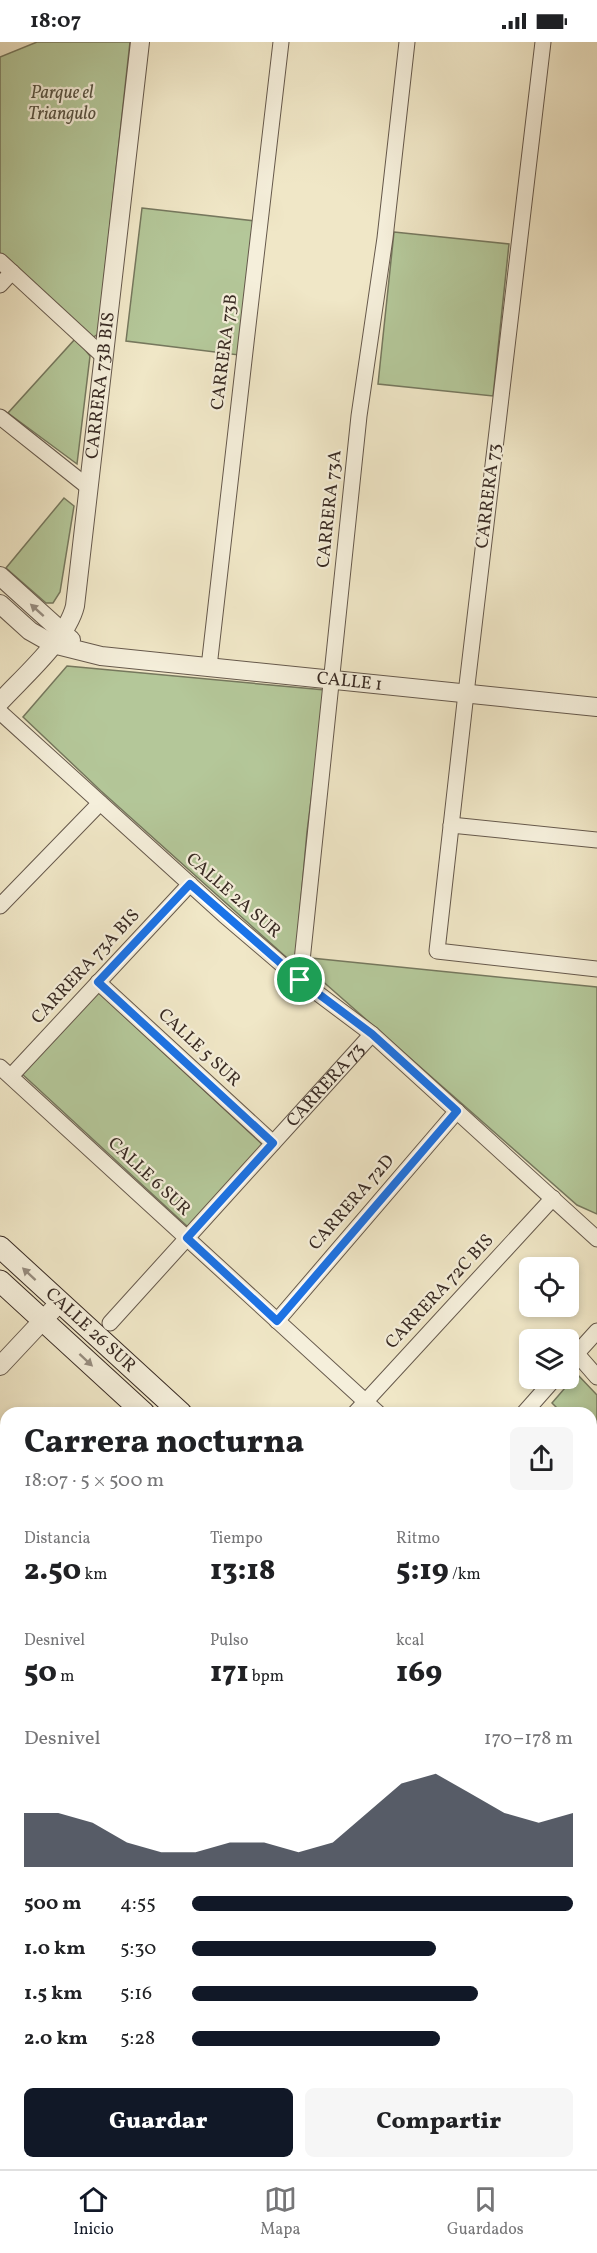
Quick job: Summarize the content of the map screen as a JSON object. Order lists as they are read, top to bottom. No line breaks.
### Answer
{"streets":{"main road":["CALLE 26 SUR"],"street":["CARRERA 73B","CARRERA 73B BIS","CARRERA 73","CARRERA 73A","CALLE 1","CALLE 2A SUR","CARRERA 73A BIS","CALLE 5 SUR","CALLE 6 SUR","CARRERA 72D","CARRERA 72C BIS"]},"crossings":[["CARRERA 73B","CALLE 1"],["CARRERA 73B BIS","CALLE 1"],["CARRERA 73","CALLE 1"],["CARRERA 73","CALLE 2A SUR"],["CARRERA 73","CALLE 5 SUR"],["CARRERA 73","CALLE 6 SUR"],["CARRERA 73A","CALLE 1"],["CARRERA 73A","CALLE 2A SUR"],["CALLE 2A SUR","CARRERA 73A BIS"],["CALLE 2A SUR","CARRERA 72D"],["CALLE 2A SUR","CARRERA 72C BIS"],["CARRERA 73A BIS","CALLE 5 SUR"],["CARRERA 73A BIS","CALLE 6 SUR"],["CALLE 6 SUR","CARRERA 72D"],["CALLE 6 SUR","CARRERA 72C BIS"]],"parks":["Parque el Triangulo"],"page":{"status":"18:07","heading":["Carrera nocturna","18:07 · 5 × 500 m"],"stats":[["Distancia","2.50 km"],["Tiempo","13:18"],["Ritmo","5:19 /km"],["Desnivel","50 m"],["Pulso","171 bpm"],["kcal","169"]],"chart":["Desnivel","170–178 m"],"list":[{"name":"500 m","note":"4:55"},{"name":"1.0 km","note":"5:30"},{"name":"1.5 km","note":"5:16"},{"name":"2.0 km","note":"5:28"}],"buttons":["Guardar","Compartir"],"tabs":["Inicio","Mapa","Guardados"]}}
